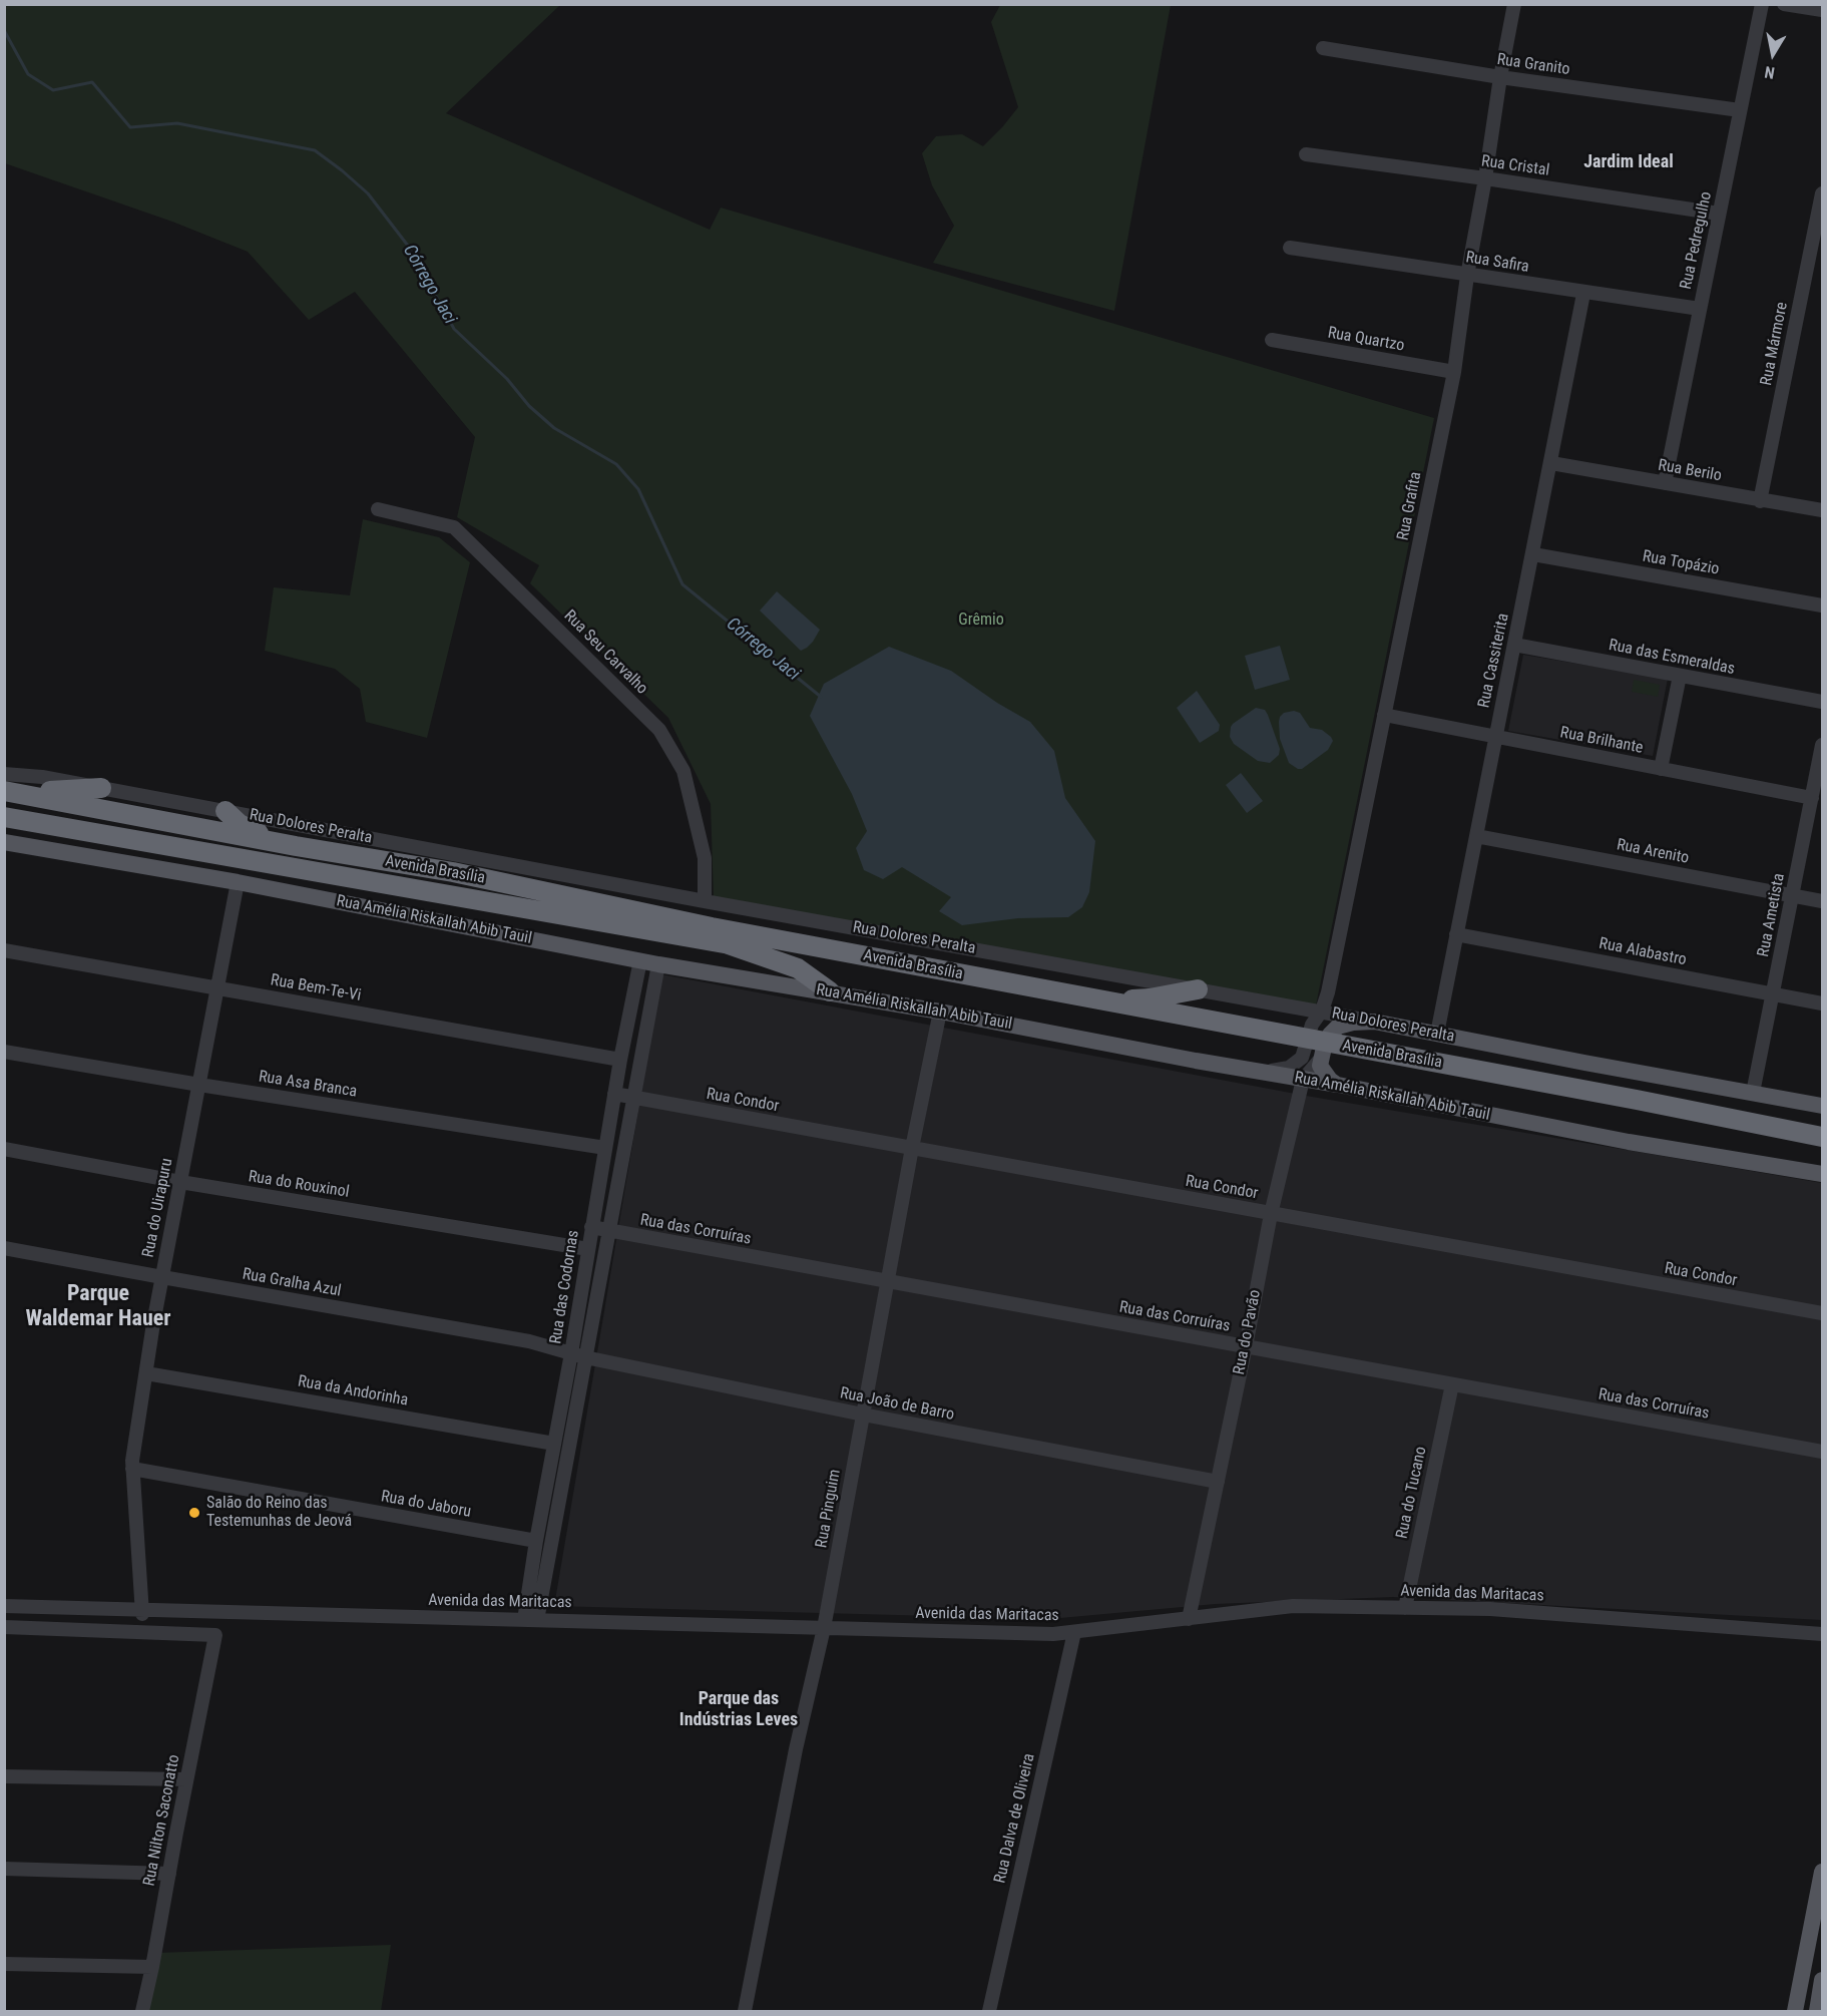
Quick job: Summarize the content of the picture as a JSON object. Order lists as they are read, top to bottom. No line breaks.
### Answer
{"streets":{"highway":["Avenida Brasília"],"main road":["Rua Dolores Peralta","Rua Amélia Riskallah Abib Tauil"],"street":["Rua Granito","Rua Cristal","Rua Pedregulho","Rua Safira","Rua Quartzo","Rua Mármore","Rua Berilo","Rua Grafita","Rua Topázio","Rua Seu Carvalho","Rua das Esmeraldas","Rua Cassiterita","Rua Brilhante","Rua Arenito","Rua Ametista","Rua Alabastro","Rua Bem-Te-Vi","Rua Asa Branca","Rua Condor","Rua do Rouxinol","Rua do Uirapuru","Rua das Corruíras","Rua Gralha Azul","Rua das Codornas","Rua do Pavão","Rua da Andorinha","Rua João de Barro","Rua do Tucano","Rua do Jaboru","Rua Pinguim","Avenida das Maritacas","Rua Dalva de Oliveira","Rua Nilton Saconatto"]},"crossings":[["Rua Granito","Rua Pedregulho"],["Rua Granito","Rua Grafita"],["Rua Cristal","Rua Pedregulho"],["Rua Cristal","Rua Grafita"],["Rua Pedregulho","Rua Safira"],["Rua Pedregulho","Rua Berilo"],["Rua Safira","Rua Grafita"],["Rua Safira","Rua Cassiterita"],["Rua Quartzo","Rua Grafita"],["Rua Mármore","Rua Berilo"],["Rua Berilo","Rua Cassiterita"],["Rua Grafita","Rua Brilhante"],["Rua Grafita","Rua Dolores Peralta"],["Rua Grafita","Avenida Brasília"],["Rua Grafita","Rua do Pavão"],["Rua Topázio","Rua Cassiterita"],["Rua Seu Carvalho","Rua Dolores Peralta"],["Rua das Esmeraldas","Rua Cassiterita"],["Rua Cassiterita","Rua Brilhante"],["Rua Cassiterita","Rua Dolores Peralta"],["Rua Cassiterita","Rua Arenito"],["Rua Cassiterita","Rua Alabastro"],["Rua Brilhante","Rua Ametista"],["Rua Dolores Peralta","Rua Ametista"],["Rua Arenito","Rua Ametista"],["Avenida Brasília","Rua do Pavão"],["Rua Ametista","Rua Alabastro"],["Rua Amélia Riskallah Abib Tauil","Rua do Uirapuru"],["Rua Amélia Riskallah Abib Tauil","Rua das Codornas"],["Rua Amélia Riskallah Abib Tauil","Rua do Pavão"],["Rua Amélia Riskallah Abib Tauil","Rua Pinguim"],["Rua Bem-Te-Vi","Rua do Uirapuru"],["Rua Bem-Te-Vi","Rua das Codornas"],["Rua Asa Branca","Rua do Uirapuru"],["Rua Asa Branca","Rua das Codornas"],["Rua Condor","Rua das Codornas"],["Rua Condor","Rua do Pavão"],["Rua Condor","Rua Pinguim"],["Rua do Rouxinol","Rua do Uirapuru"],["Rua do Rouxinol","Rua das Codornas"],["Rua do Uirapuru","Rua Gralha Azul"],["Rua do Uirapuru","Rua da Andorinha"],["Rua do Uirapuru","Rua do Jaboru"],["Rua do Uirapuru","Avenida das Maritacas"],["Rua das Corruíras","Rua das Codornas"],["Rua das Corruíras","Rua do Pavão"],["Rua das Corruíras","Rua do Tucano"],["Rua das Corruíras","Rua Pinguim"],["Rua Gralha Azul","Rua das Codornas"],["Rua Gralha Azul","Rua João de Barro"],["Rua das Codornas","Rua da Andorinha"],["Rua das Codornas","Rua João de Barro"],["Rua das Codornas","Rua do Jaboru"],["Rua das Codornas","Avenida das Maritacas"],["Rua do Pavão","Rua João de Barro"],["Rua do Pavão","Avenida das Maritacas"],["Rua João de Barro","Rua Pinguim"],["Rua do Tucano","Avenida das Maritacas"],["Rua Pinguim","Avenida das Maritacas"],["Avenida das Maritacas","Rua Dalva de Oliveira"]],"districts":["Jardim Ideal","Parque Waldemar Hauer","Parque das Indústrias Leves"],"water":["Córrego Jaci"],"parks":["Grêmio"],"places":["Salão do Reino das Testemunhas de Jeová"],"north":"bottom"}
